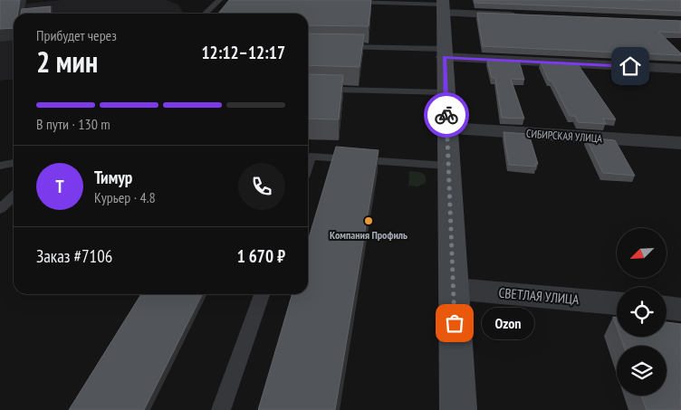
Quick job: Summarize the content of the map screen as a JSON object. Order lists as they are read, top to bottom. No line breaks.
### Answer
{"streets":{"street":["СИБИРСКАЯ УЛИЦА","СВЕТЛАЯ УЛИЦА"]},"places":["Компания Профиль","Ozon"],"north":"bottom left","page":{"heading":["2 мин","Прибудет через","12:12–12:17"],"panel":["Тимур","Курьер · 4.8","Заказ #7106","1 670 ₽"],"bar":"В пути · 130 m","round":"Т","bubble":"Ozon"}}
